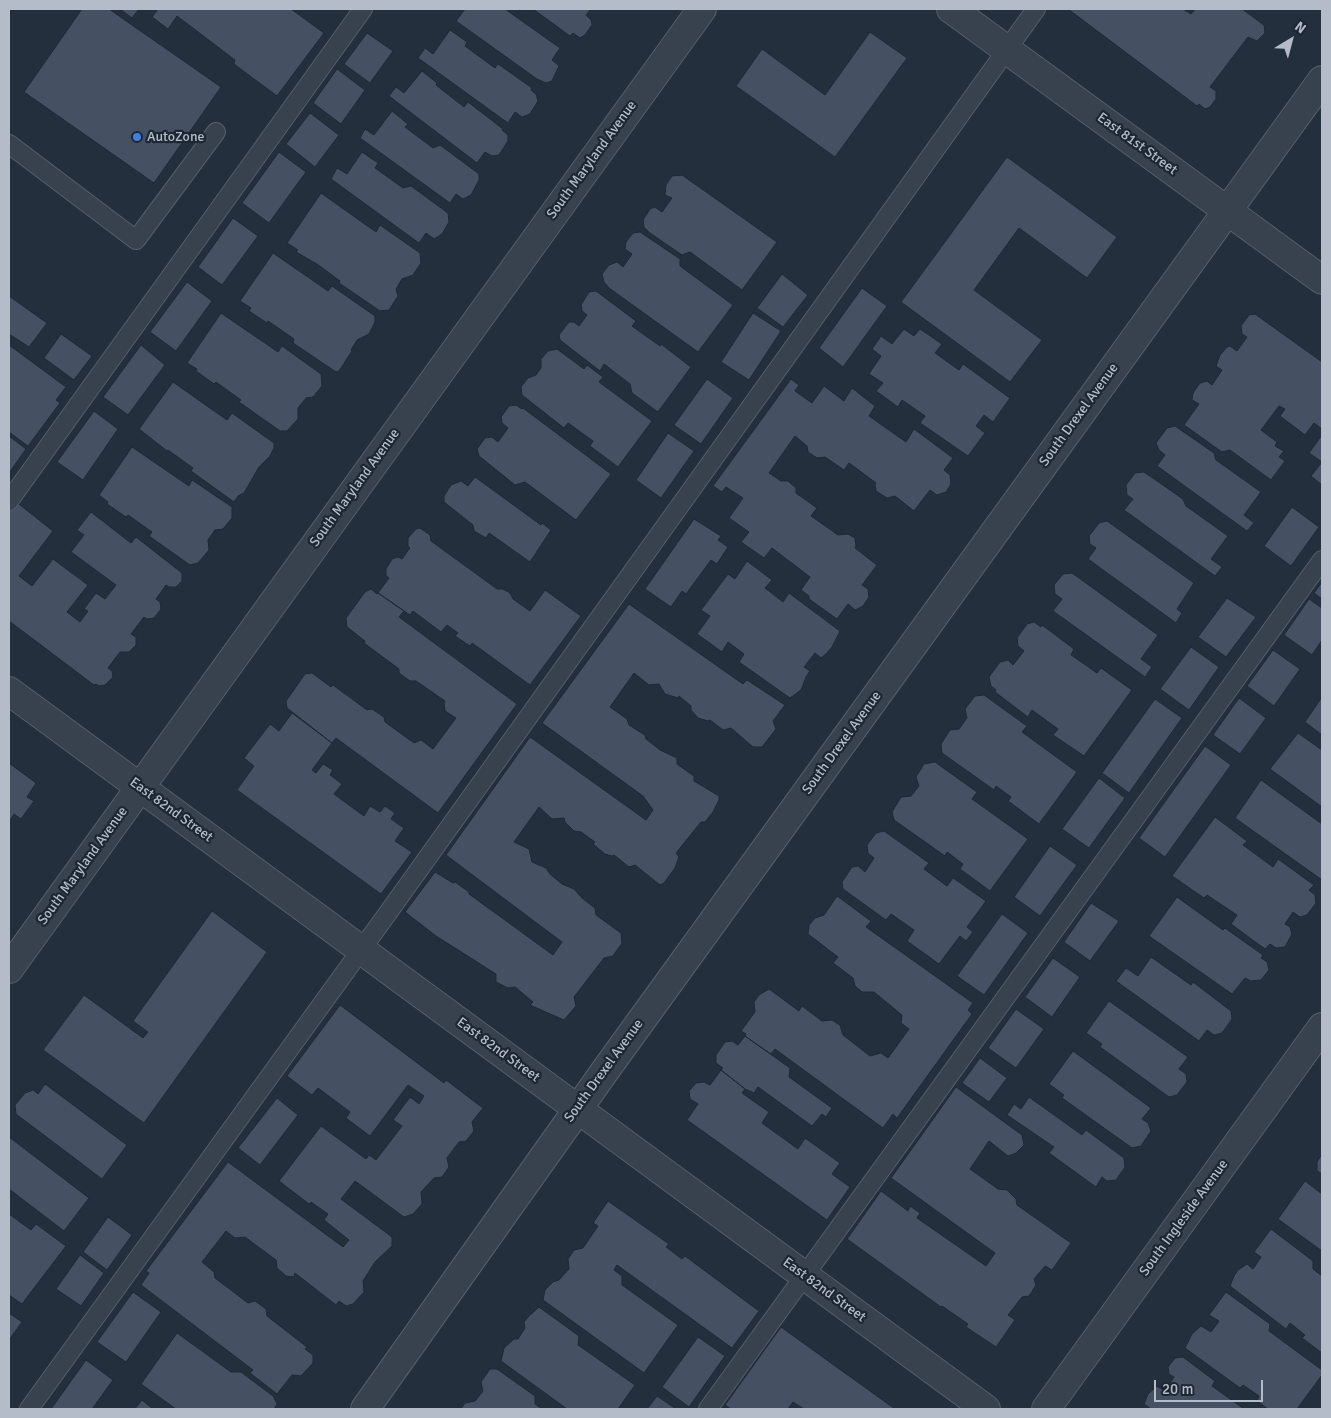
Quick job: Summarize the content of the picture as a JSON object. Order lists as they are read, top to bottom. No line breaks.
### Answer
{"streets":{"street":["East 81st Street","South Maryland Avenue","South Drexel Avenue","East 82nd Street","South Ingleside Avenue"]},"crossings":[["East 81st Street","South Drexel Avenue"],["South Maryland Avenue","East 82nd Street"],["South Drexel Avenue","East 82nd Street"]],"places":["AutoZone"],"scale_bar":"20 m","north":"top right"}
